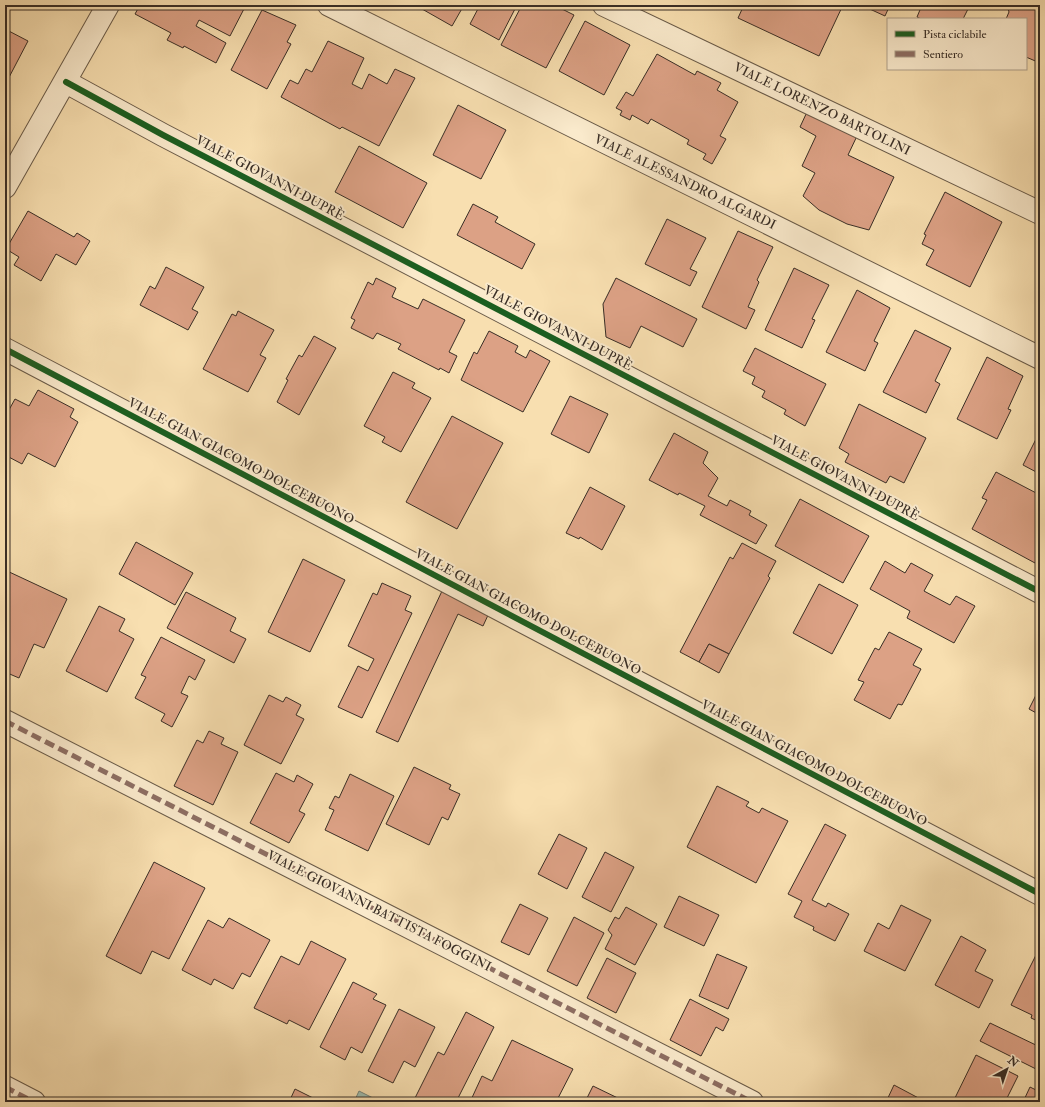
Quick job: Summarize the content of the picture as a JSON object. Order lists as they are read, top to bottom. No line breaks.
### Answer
{"streets":{"street":["VIALE LORENZO BARTOLINI","VIALE GIOVANNI DUPRÈ","VIALE ALESSANDRO ALGARDI","VIALE GIAN GIACOMO DOLCEBUONO","VIALE GIOVANNI BATTISTA FOGGINI"]},"legend":["Pista ciclabile","Sentiero"],"north":"top right"}
